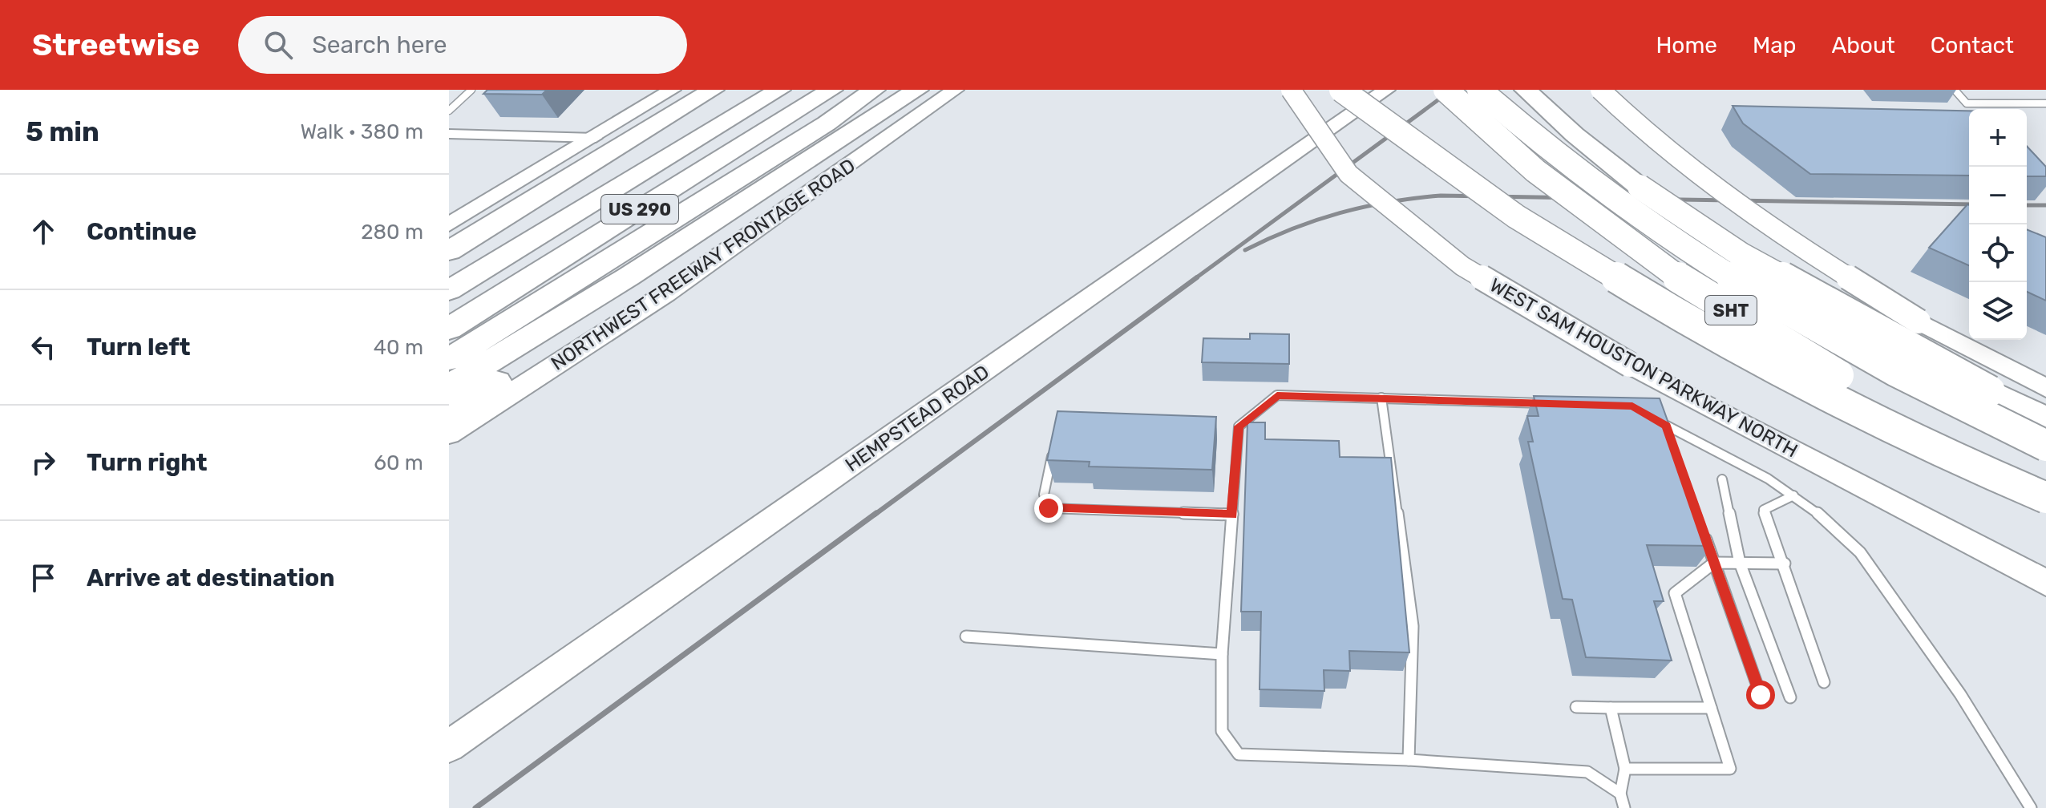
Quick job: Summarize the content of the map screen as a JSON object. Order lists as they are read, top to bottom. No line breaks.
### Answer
{"streets":{"highway":["US 290","SHT"],"main road":["NORTHWEST FREEWAY FRONTAGE ROAD","WEST SAM HOUSTON PARKWAY NORTH","HEMPSTEAD ROAD"]},"page":{"header":"Streetwise","search":"Search here","nav":["Home","Map","About","Contact"],"heading":["5 min","Walk · 380 m"],"map_buttons":["+","−"],"list":[["Continue","280 m"],["Turn left","40 m"],["Turn right","60 m"],"Arrive at destination"]}}
